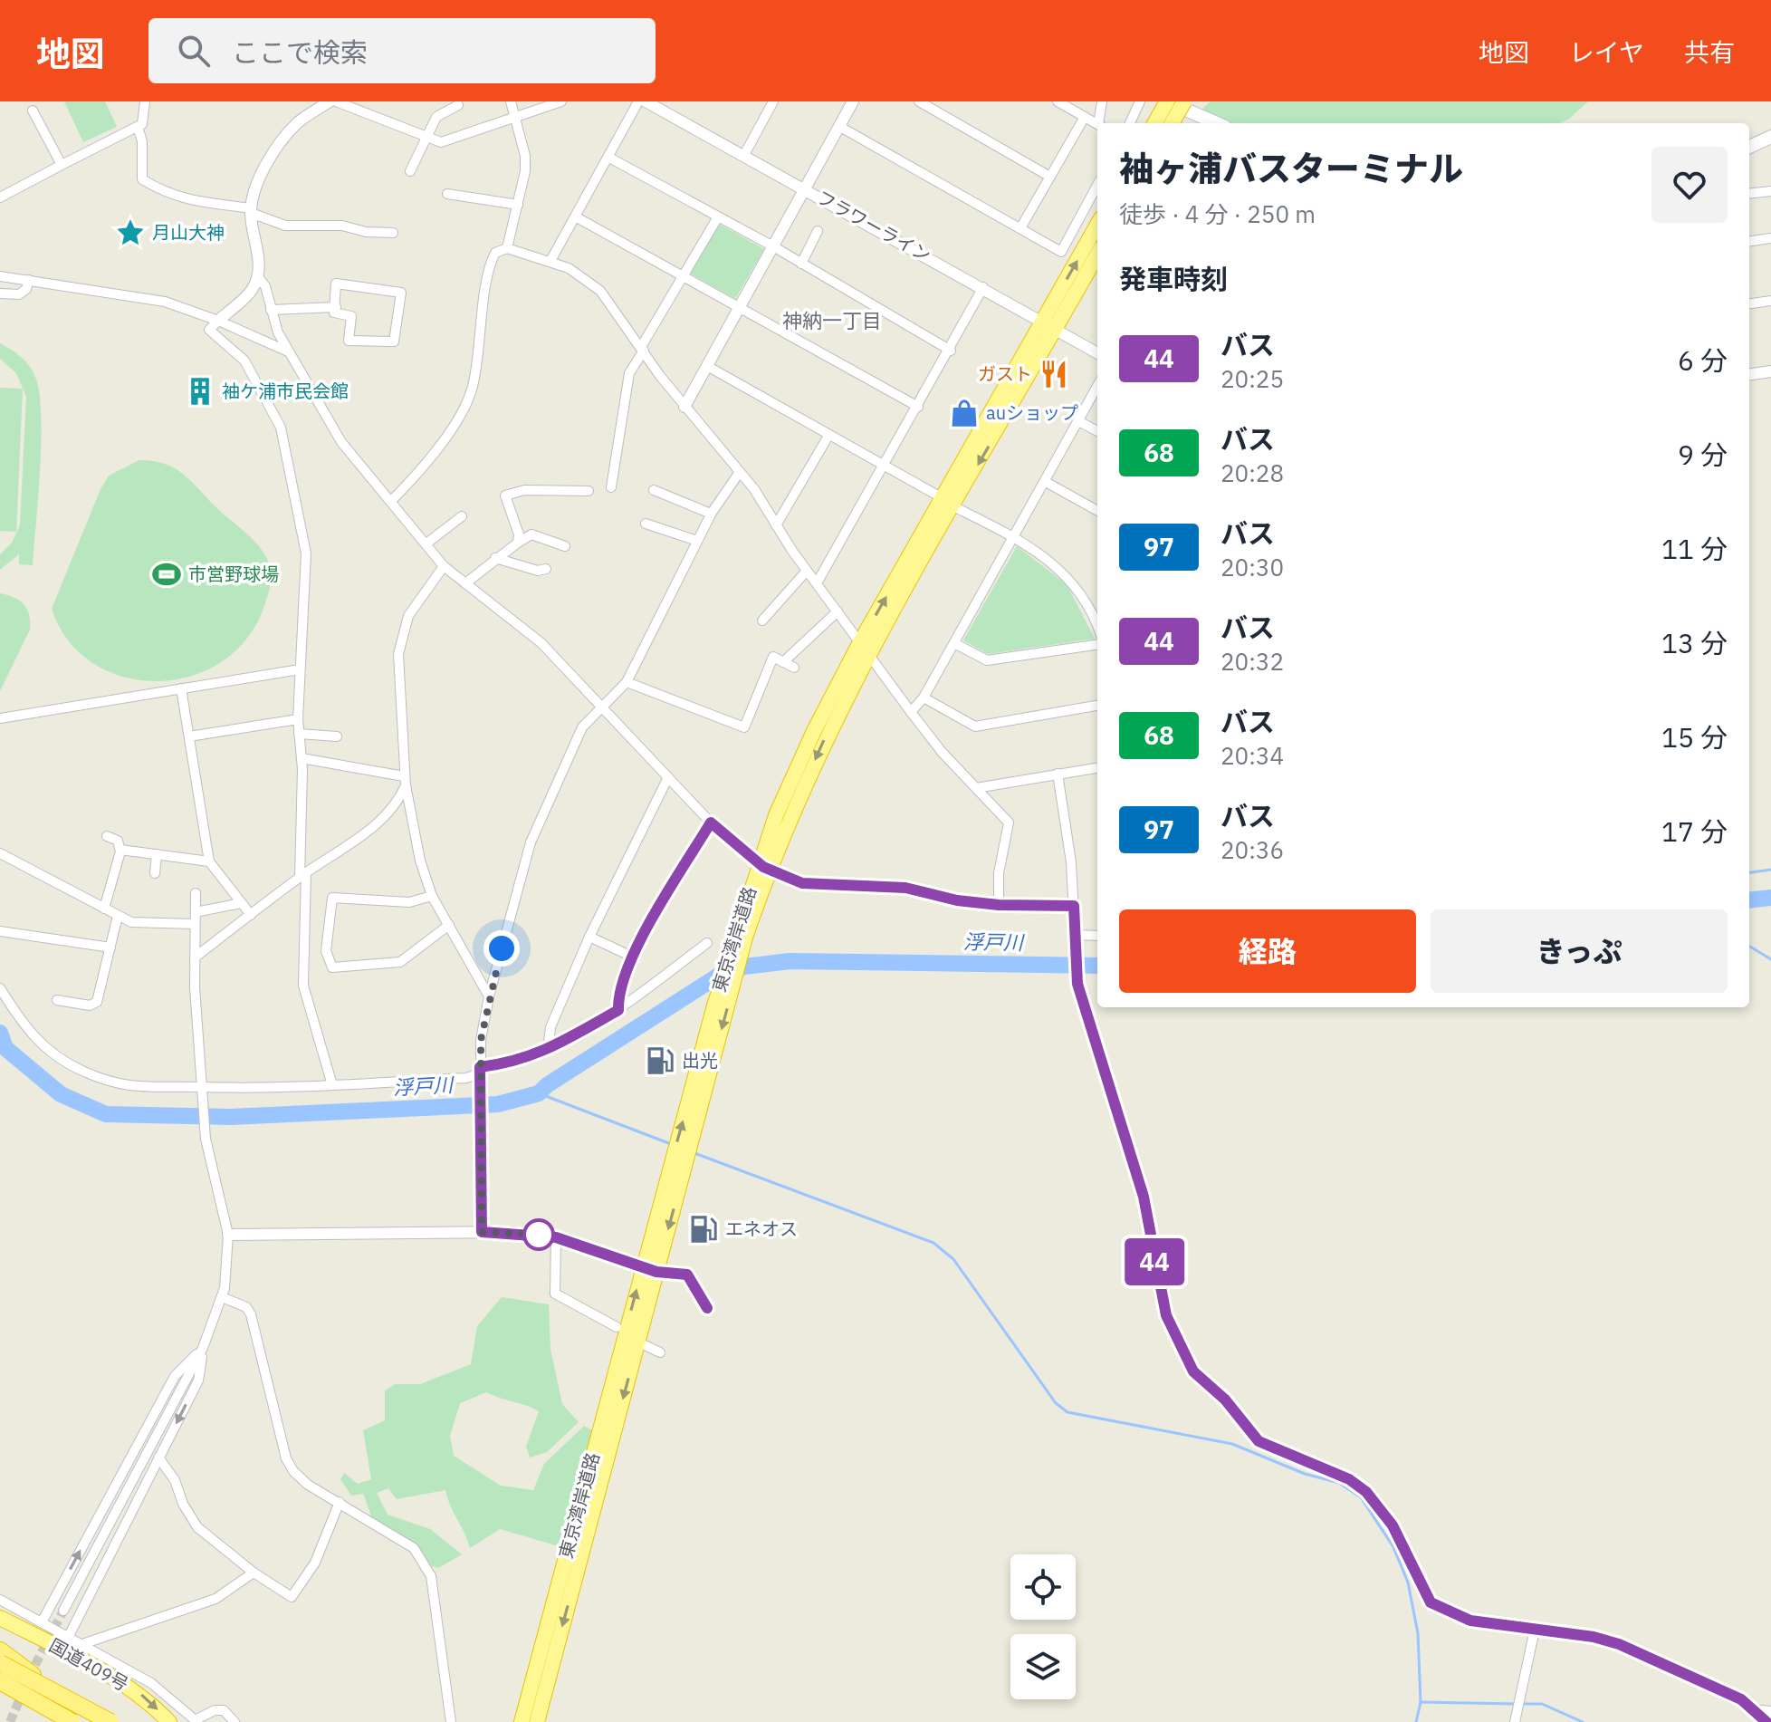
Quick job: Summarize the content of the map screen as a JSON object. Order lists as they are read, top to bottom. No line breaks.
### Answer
{"streets":{"highway":["東京湾岸道路","国道409号"],"street":["フラワーライン"]},"crossings":[["フラワーライン","東京湾岸道路"]],"districts":["神納一丁目"],"water":["浮戸川"],"places":{"place":["月山大神"],"restaurant":["ガスト"],"building":["袖ケ浦市民会館"],"shop":["auショップ"],"sports":["市営野球場"],"fuel station":["出光","エネオス"]},"lines":["bus line 44"],"page":{"header":"地図","search":"ここで検索","nav":["地図","レイヤ","共有"],"on_map":"44","heading":[["袖ヶ浦バスターミナル","徒歩 · 4 分 · 250 m"],"発車時刻"],"list":[{"mark":"44","name":"バス","note":"20:25","value":"6 分"},{"mark":"68","name":"バス","note":"20:28","value":"9 分"},{"mark":"97","name":"バス","note":"20:30","value":"11 分"},{"mark":"44","name":"バス","note":"20:32","value":"13 分"},{"mark":"68","name":"バス","note":"20:34","value":"15 分"},{"mark":"97","name":"バス","note":"20:36","value":"17 分"}],"buttons":["経路","きっぷ"]}}
